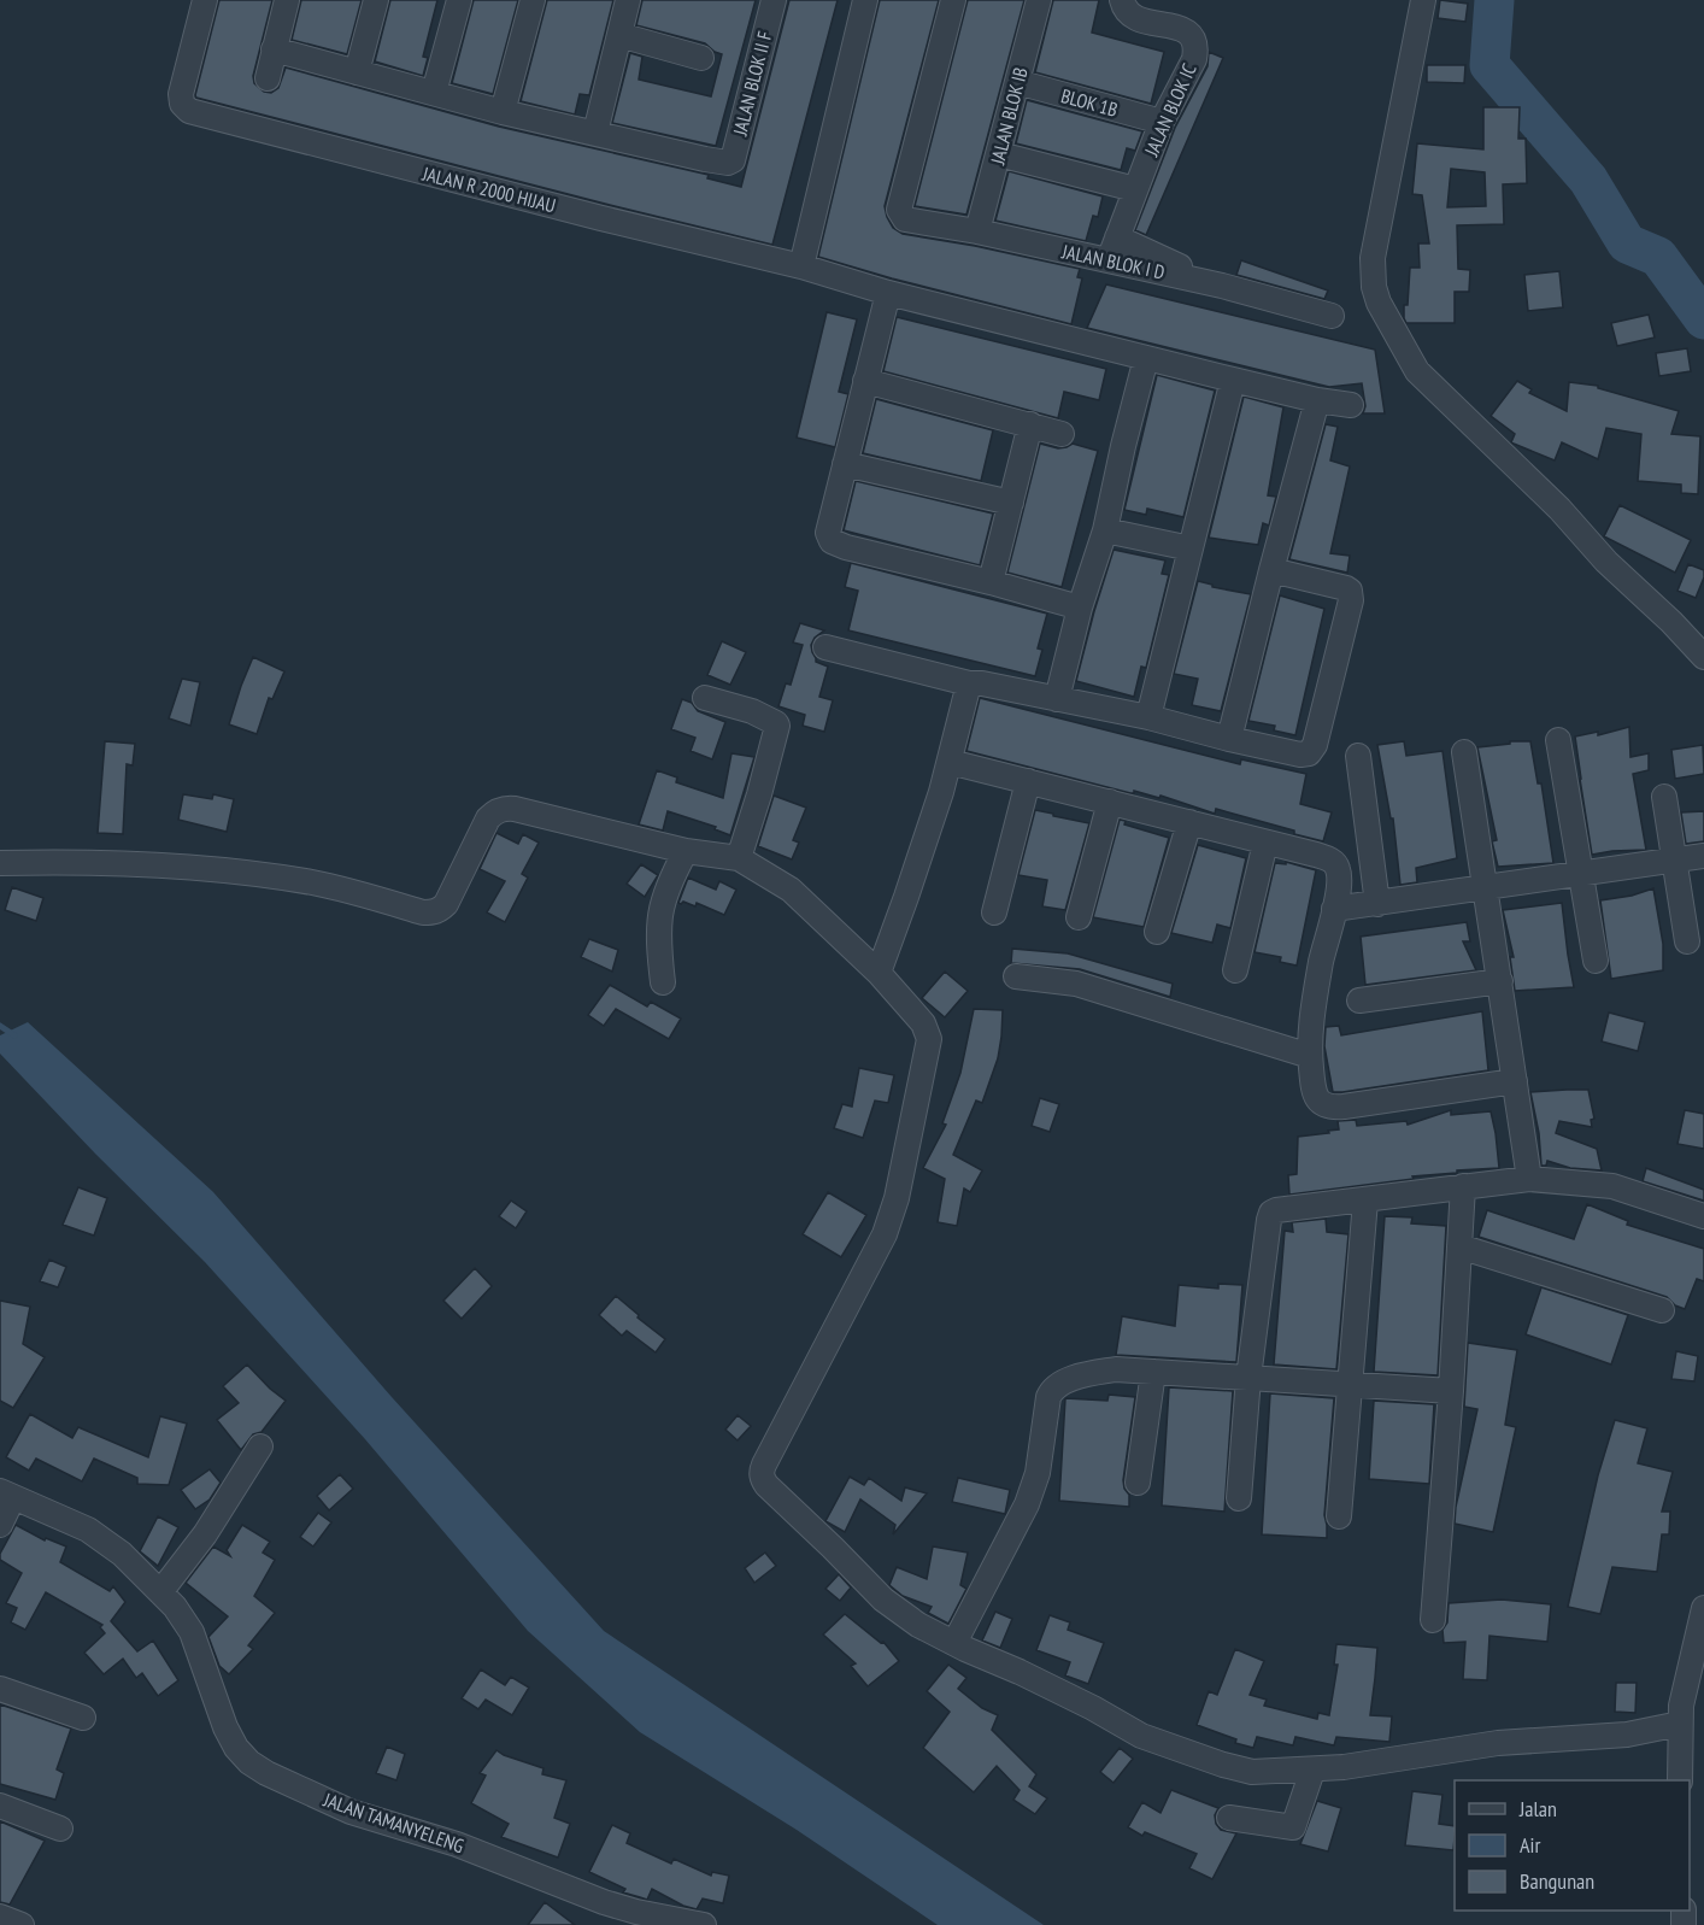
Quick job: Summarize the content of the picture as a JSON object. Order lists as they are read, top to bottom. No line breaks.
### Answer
{"streets":{"street":["JALAN BLOK II F","BLOK 1B","JALAN BLOK IC","JALAN BLOK IB","JALAN R 2000 HIJAU","JALAN BLOK I D","JALAN TAMANYELENG"]},"crossings":[["BLOK 1B","JALAN BLOK IC"],["BLOK 1B","JALAN BLOK IB"],["JALAN BLOK IC","JALAN BLOK I D"],["JALAN BLOK IB","JALAN BLOK I D"]],"legend":["Jalan","Air","Bangunan"]}
